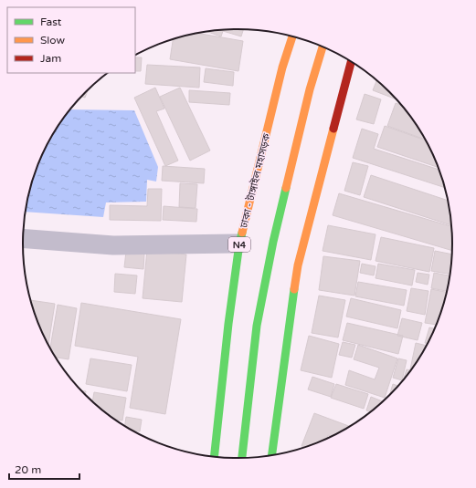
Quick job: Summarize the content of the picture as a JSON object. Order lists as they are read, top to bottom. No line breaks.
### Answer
{"streets":{"main road":["ঢাকা - টাঙ্গাইল মহাসড়ক","N4"]},"legend":["Fast","Slow","Jam"],"scale_bar":"20 m"}
